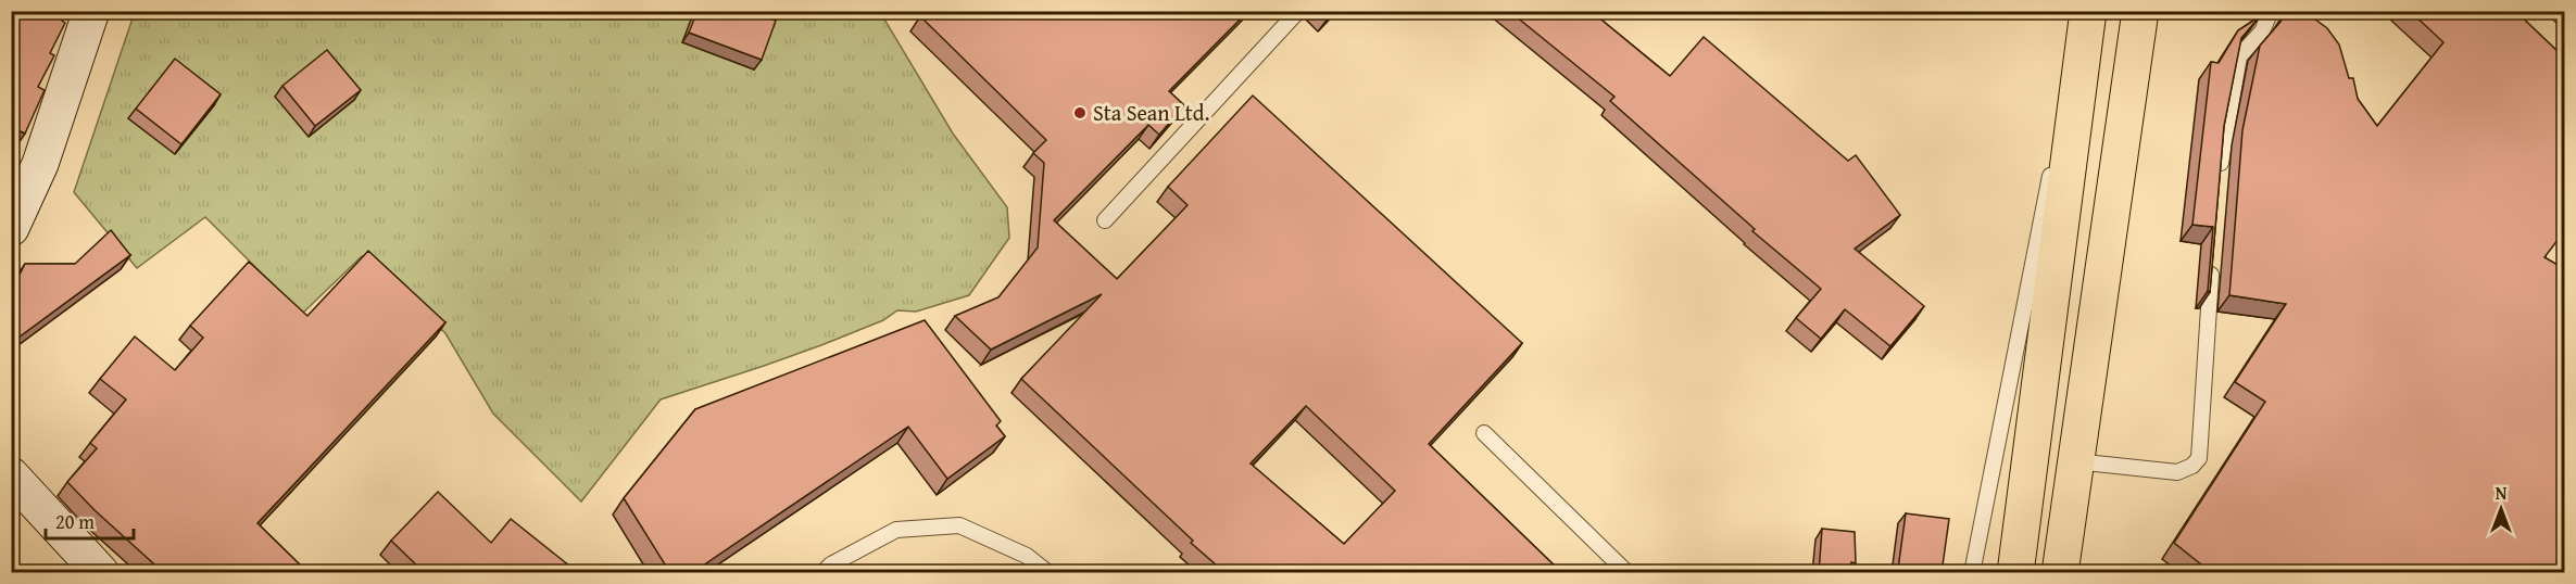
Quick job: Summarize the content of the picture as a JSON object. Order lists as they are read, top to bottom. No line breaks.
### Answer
{"places":["Sta Sean Ltd."],"scale_bar":"20 m","north":"top"}
